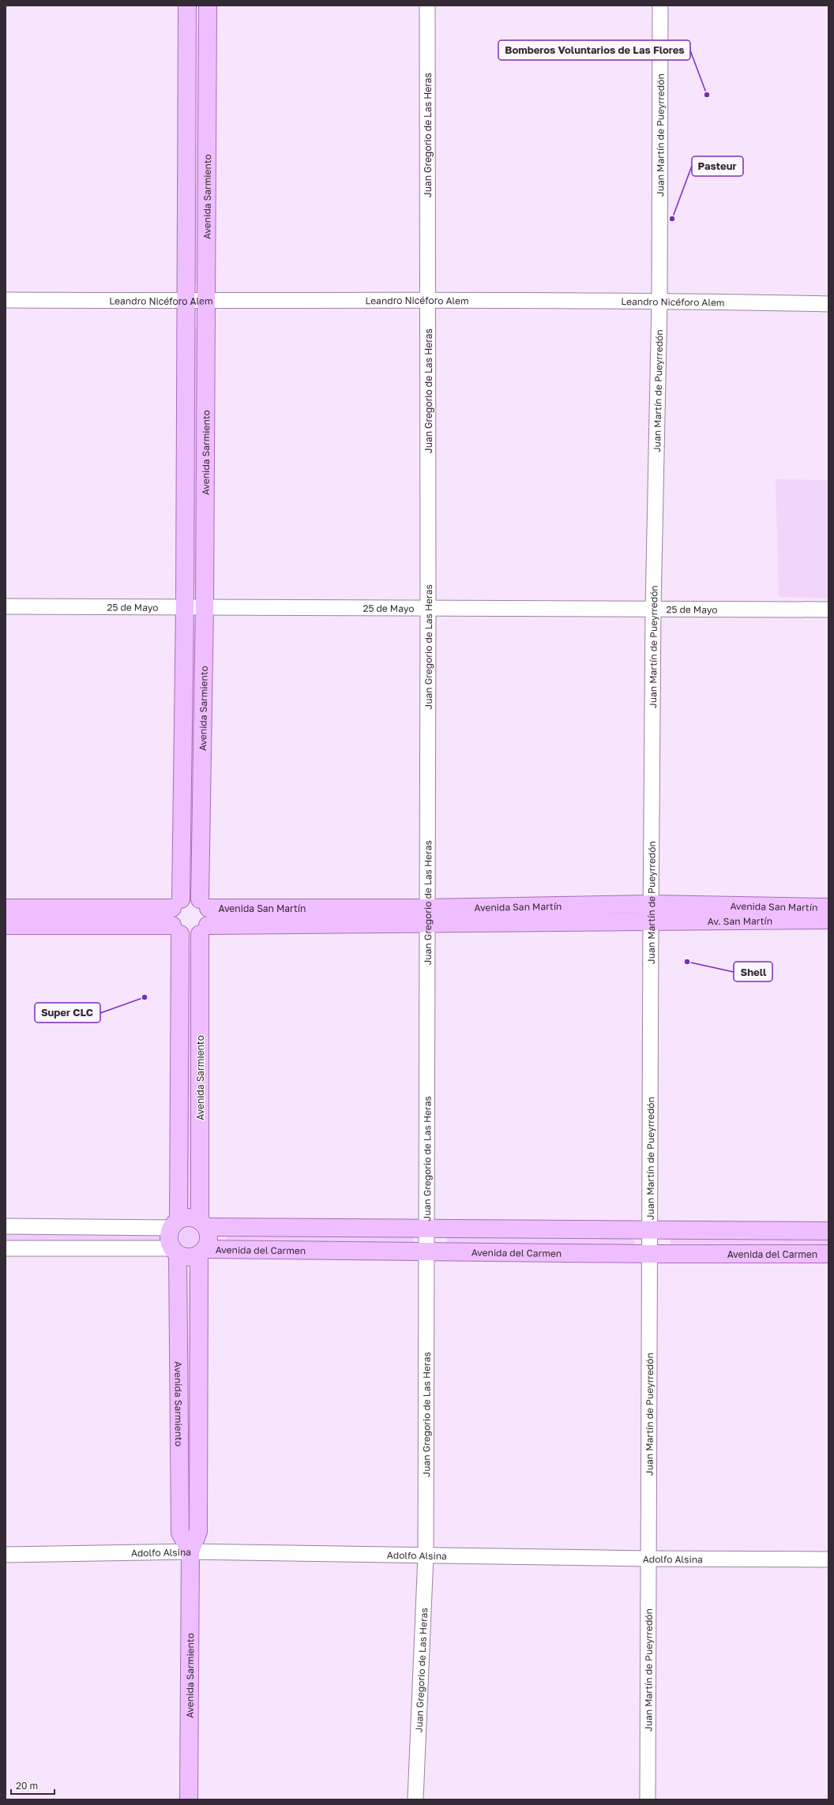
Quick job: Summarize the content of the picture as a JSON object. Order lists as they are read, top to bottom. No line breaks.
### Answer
{"streets":{"main road":["Avenida Sarmiento","Avenida San Martín","Av. San Martín","Avenida del Carmen"],"street":["Juan Gregorio de Las Heras","Juan Martín de Pueyrredón","Leandro Nicéforo Alem","25 de Mayo","Adolfo Alsina"]},"crossings":[["Juan Gregorio de Las Heras","Leandro Nicéforo Alem"],["Juan Gregorio de Las Heras","25 de Mayo"],["Juan Gregorio de Las Heras","Avenida San Martín"],["Juan Gregorio de Las Heras","Avenida del Carmen"],["Juan Gregorio de Las Heras","Adolfo Alsina"],["Juan Martín de Pueyrredón","Leandro Nicéforo Alem"],["Juan Martín de Pueyrredón","25 de Mayo"],["Juan Martín de Pueyrredón","Avenida San Martín"],["Juan Martín de Pueyrredón","Av. San Martín"],["Juan Martín de Pueyrredón","Avenida del Carmen"],["Juan Martín de Pueyrredón","Adolfo Alsina"],["Avenida Sarmiento","Leandro Nicéforo Alem"],["Avenida Sarmiento","25 de Mayo"],["Avenida Sarmiento","Avenida San Martín"],["Avenida Sarmiento","Avenida del Carmen"],["Avenida Sarmiento","Adolfo Alsina"],["Avenida San Martín","Av. San Martín"]],"places":["Bomberos Voluntarios de Las Flores","Pasteur","Shell","Super CLC"],"scale_bar":"20 m"}
